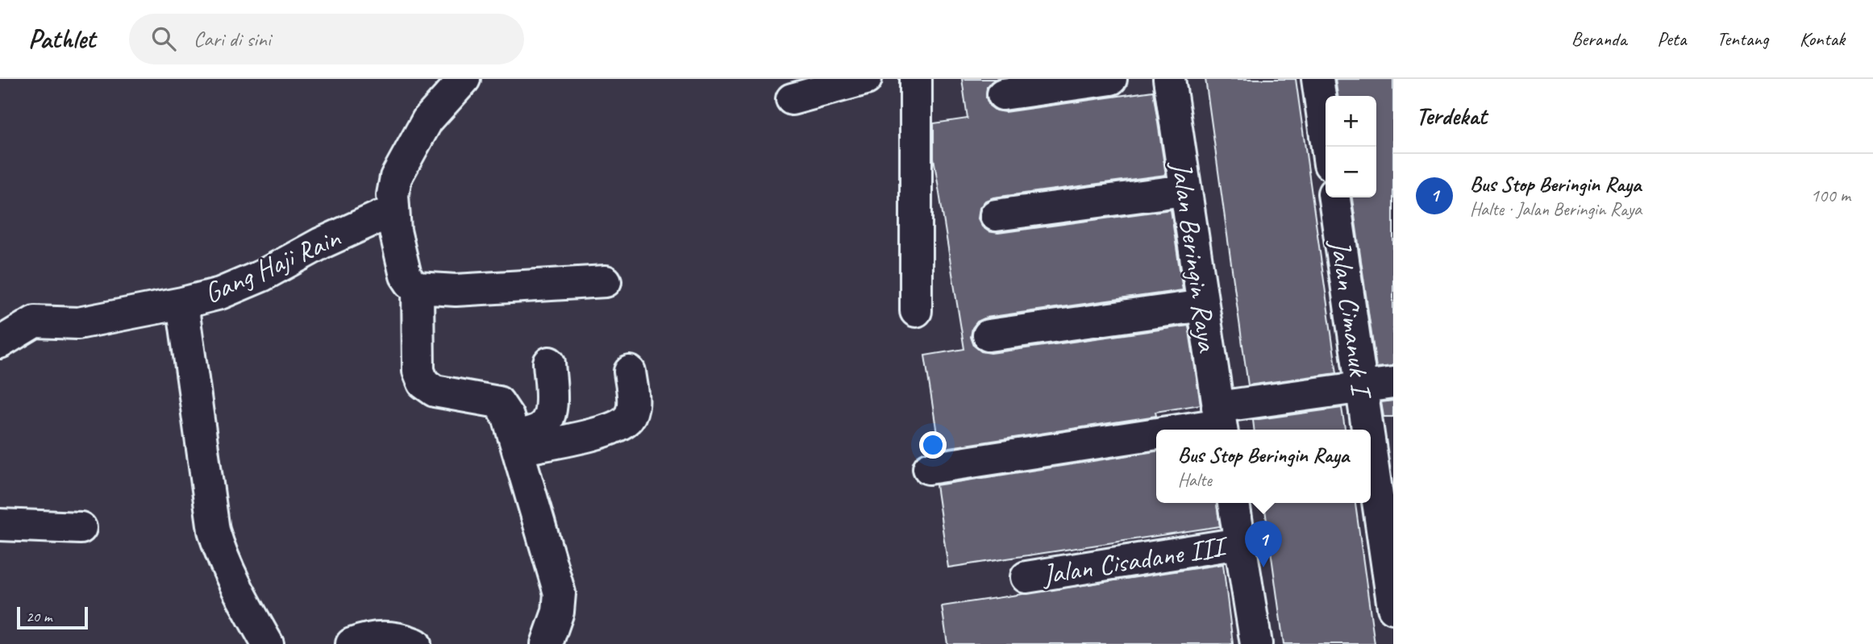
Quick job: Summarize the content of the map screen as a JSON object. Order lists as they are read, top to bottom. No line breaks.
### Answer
{"streets":{"street":["Jalan Beringin Raya","Gang Haji Rain","Jalan Cimanuk I","Jalan Cisadane III"]},"scale_bar":"20 m","page":{"header":"Pathlet","search":"Cari di sini","nav":["Beranda","Peta","Tentang","Kontak"],"heading":"Terdekat","map_buttons":["+","−"],"list":[{"mark":"1","name":"Bus Stop Beringin Raya","note":"Halte · Jalan Beringin Raya","value":"100 m"}],"popup":["Bus Stop Beringin Raya","Halte"],"pins":"1","scale":"20 m"}}
